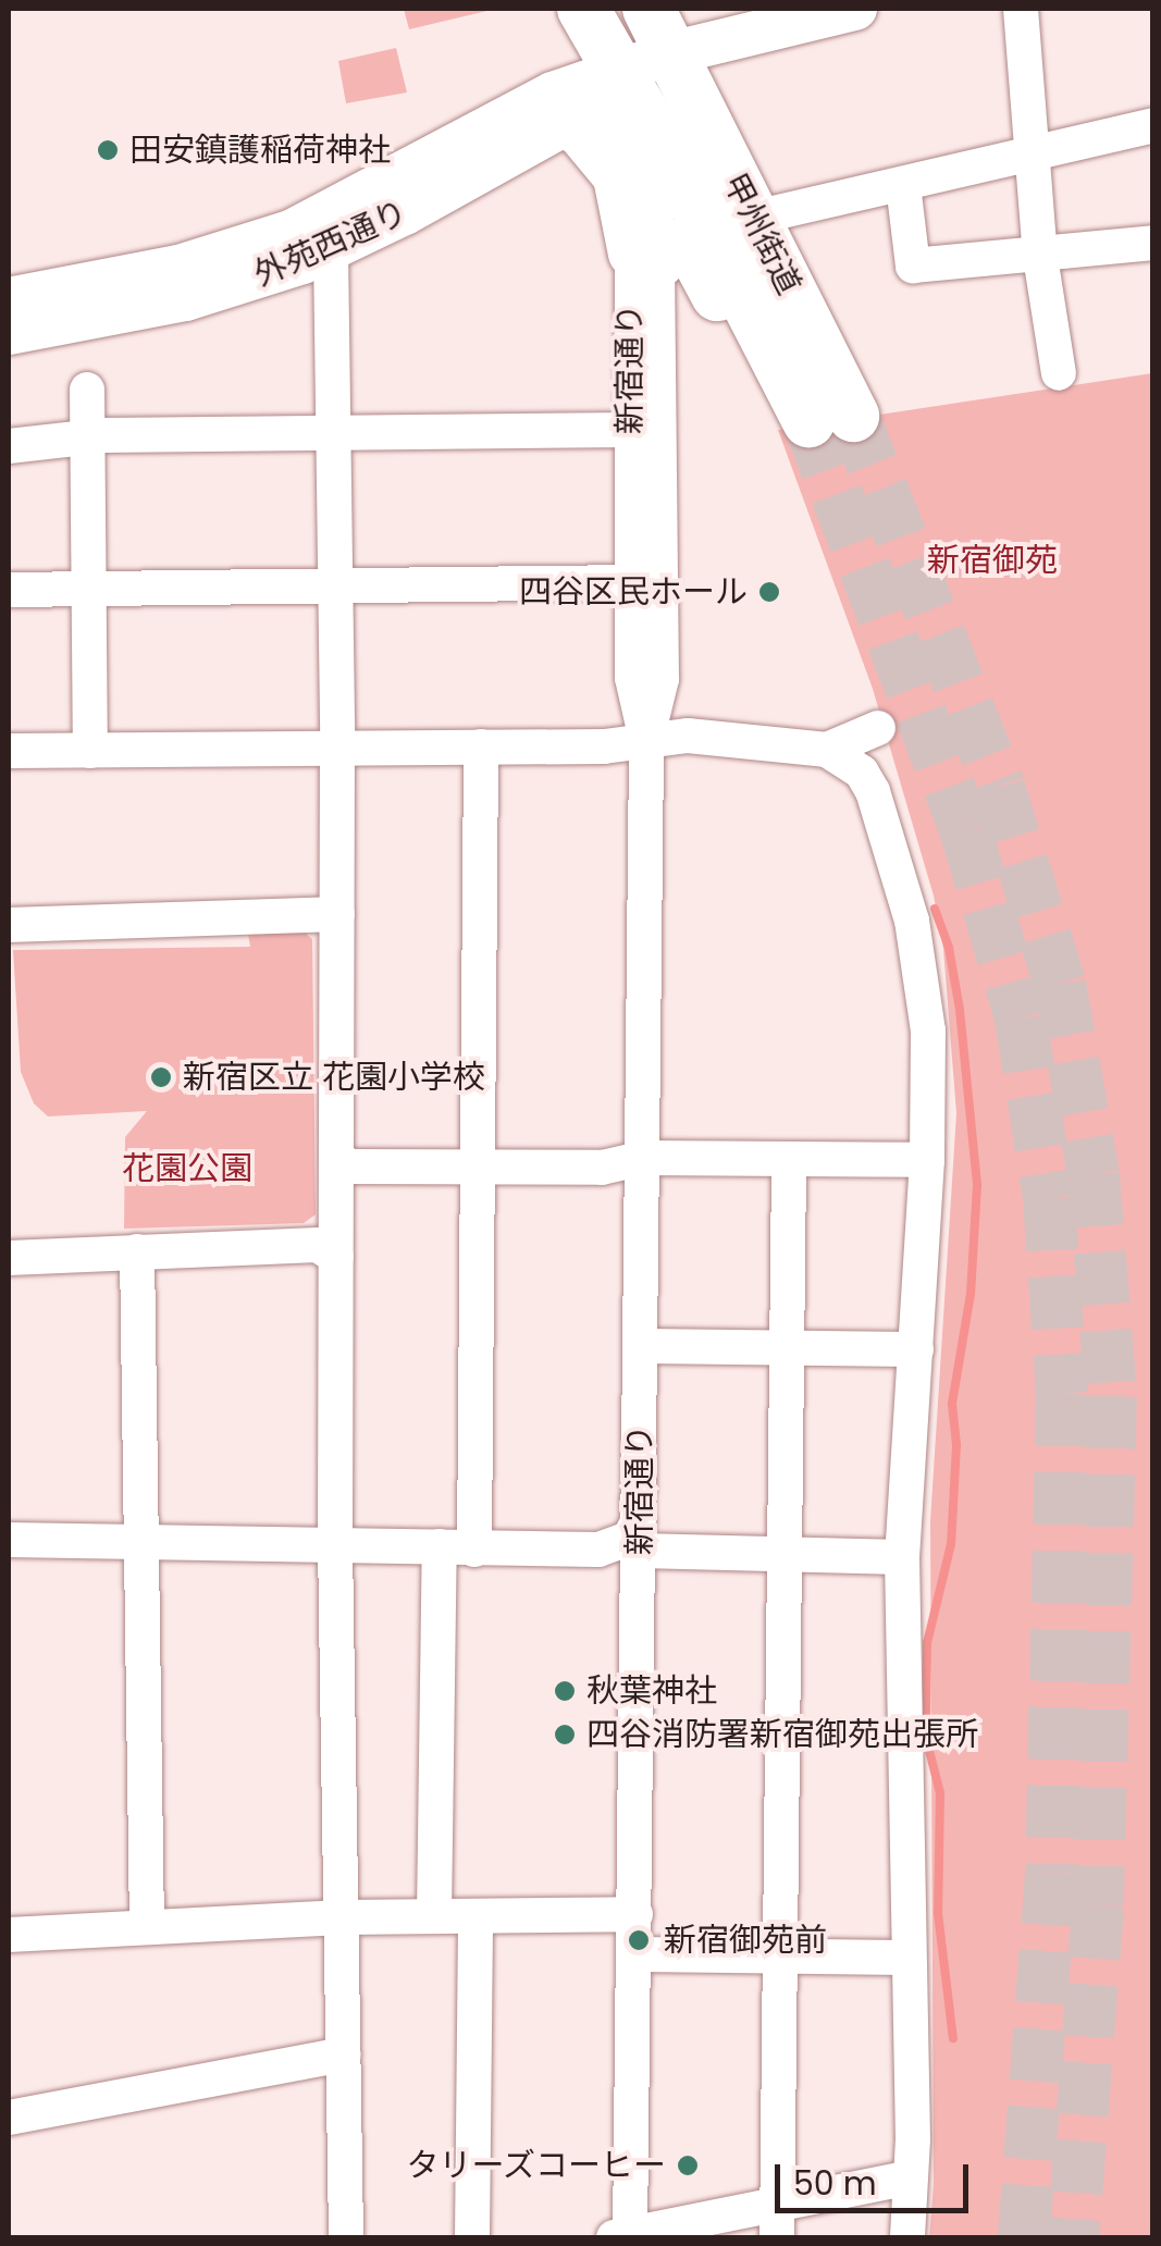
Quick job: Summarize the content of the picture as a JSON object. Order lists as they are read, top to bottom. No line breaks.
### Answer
{"streets":{"highway":["甲州街道","新宿通り"],"main road":["外苑西通り"]},"crossings":[["甲州街道","外苑西通り"],["甲州街道","新宿通り"],["外苑西通り","新宿通り"]],"parks":["新宿御苑","花園公園"],"places":["田安鎮護稲荷神社","四谷区民ホール","新宿区立 花園小学校","秋葉神社","四谷消防署新宿御苑出張所","新宿御苑前","タリーズコーヒー"],"scale_bar":"50 m"}
